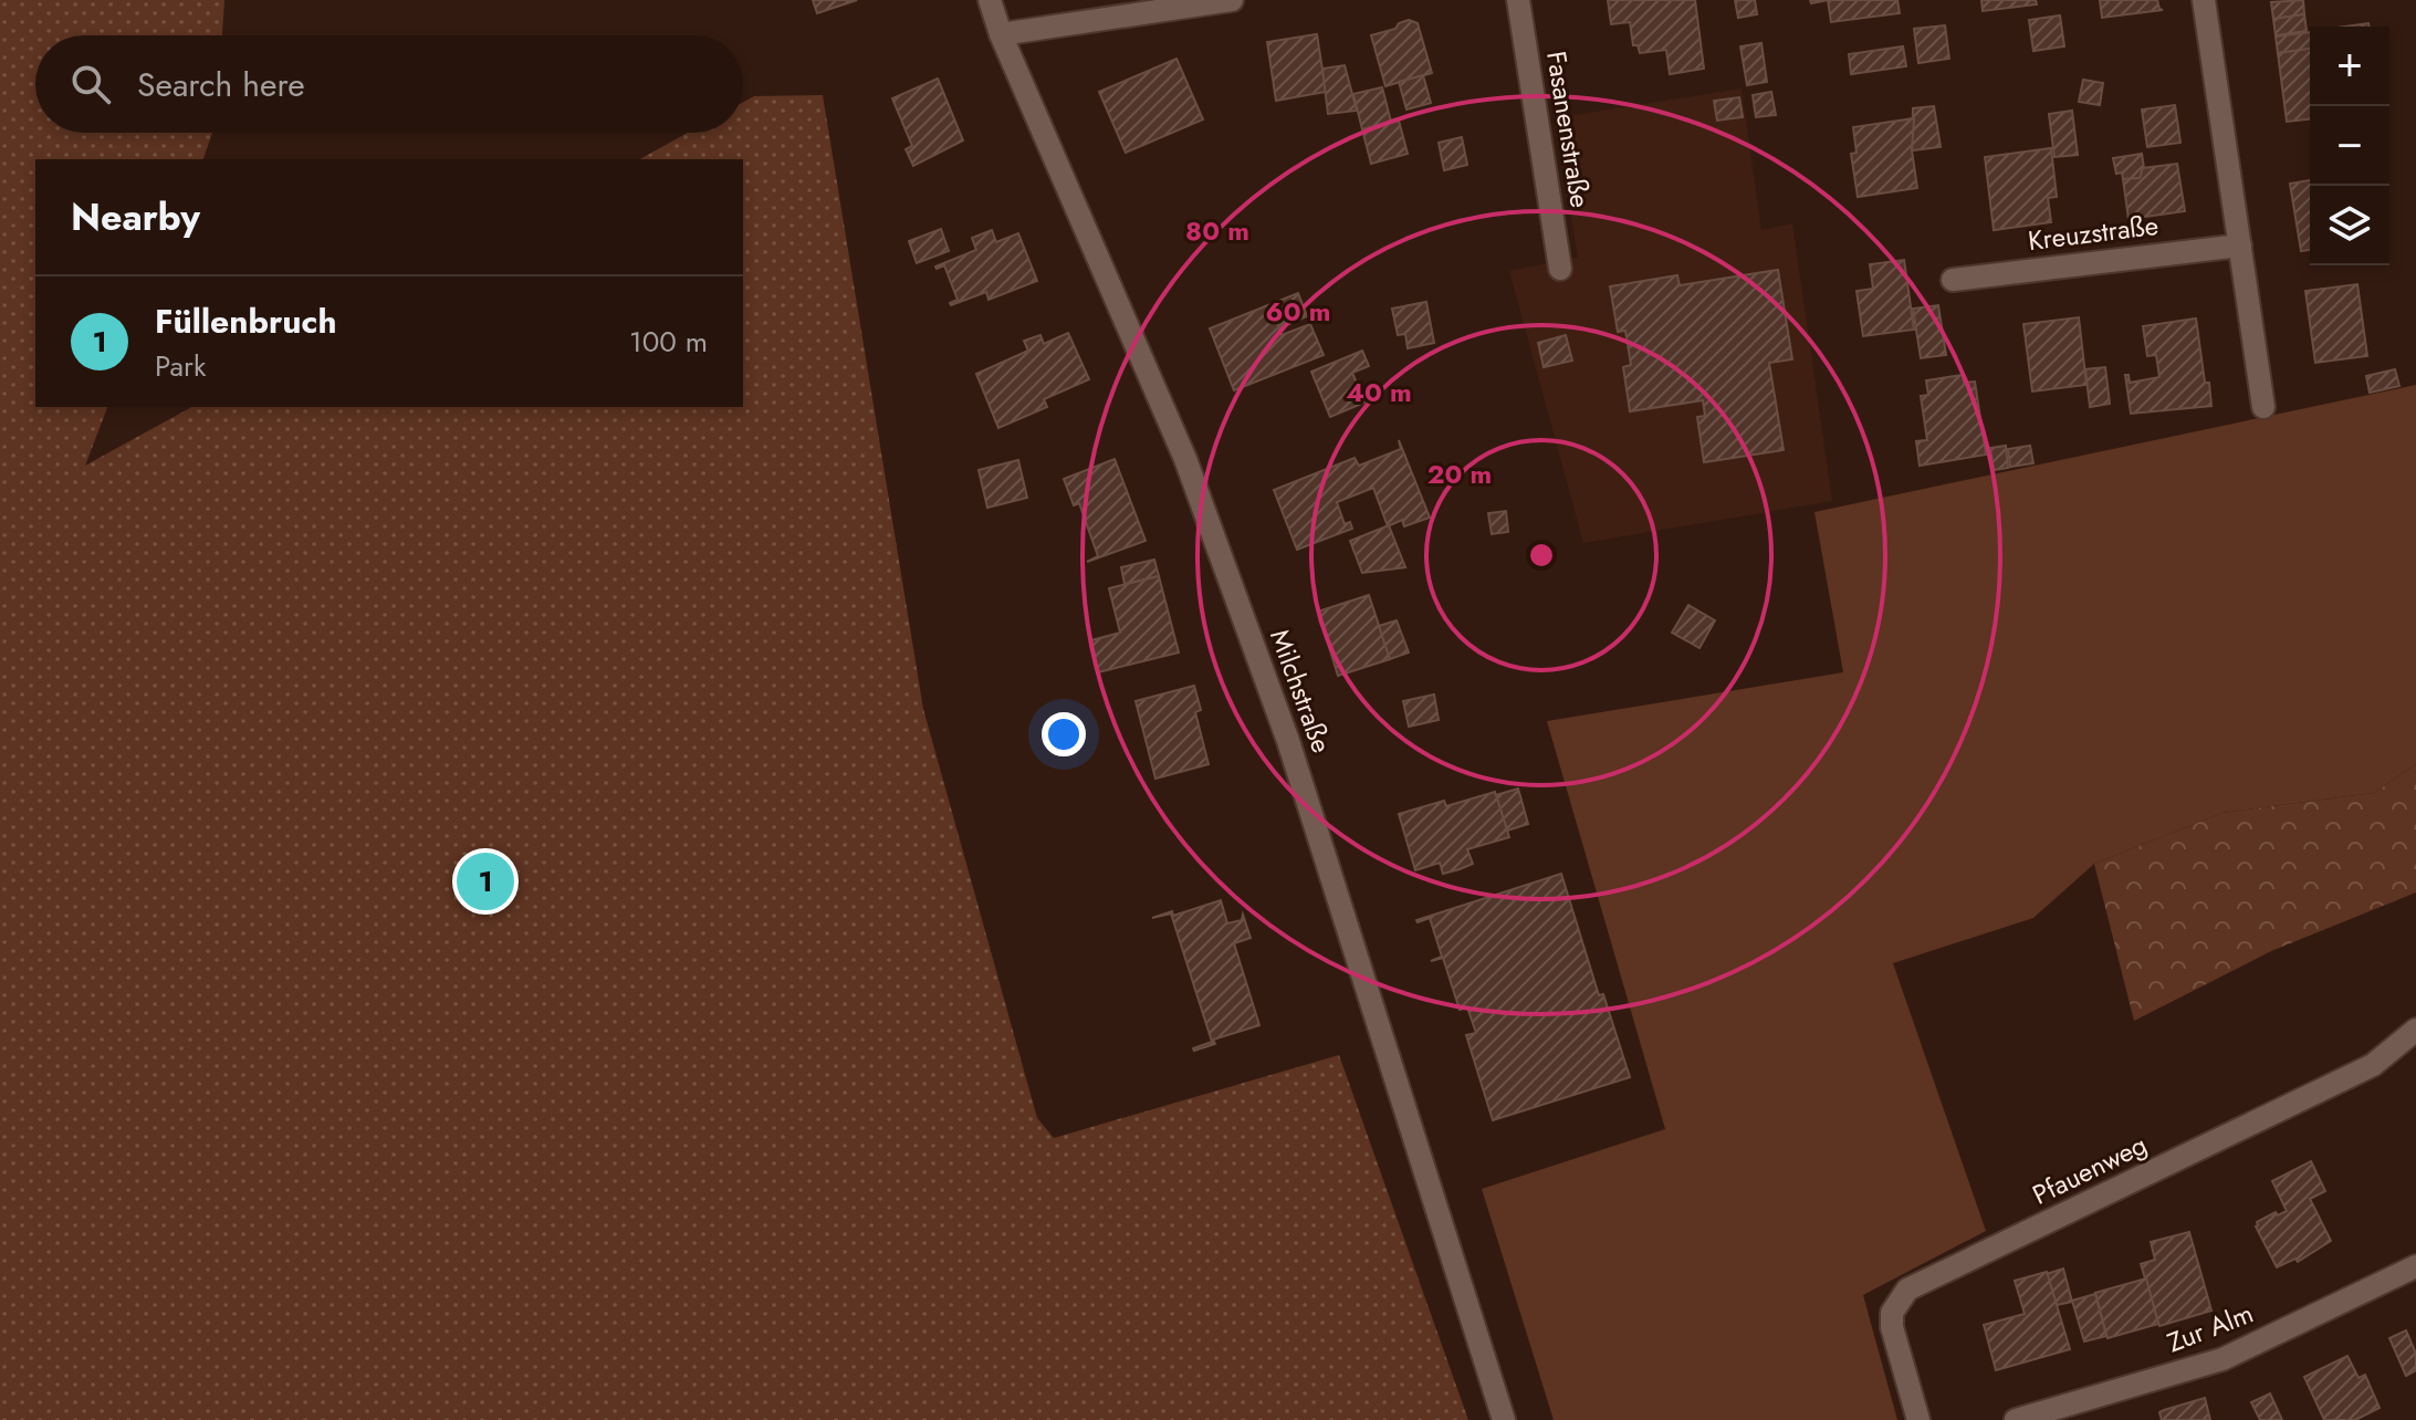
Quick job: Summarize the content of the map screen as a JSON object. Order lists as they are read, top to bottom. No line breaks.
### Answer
{"streets":{"street":["Fasanenstraße","Kreuzstraße","Milchstraße","Pfauenweg","Zur Alm"]},"page":{"map_buttons":["+","−"],"search":"Search here","heading":"Nearby","list":[{"mark":"1","name":"Füllenbruch","note":"Park","value":"100 m"}],"pins":"1"},"rings":["80 m","60 m","40 m","20 m"]}
